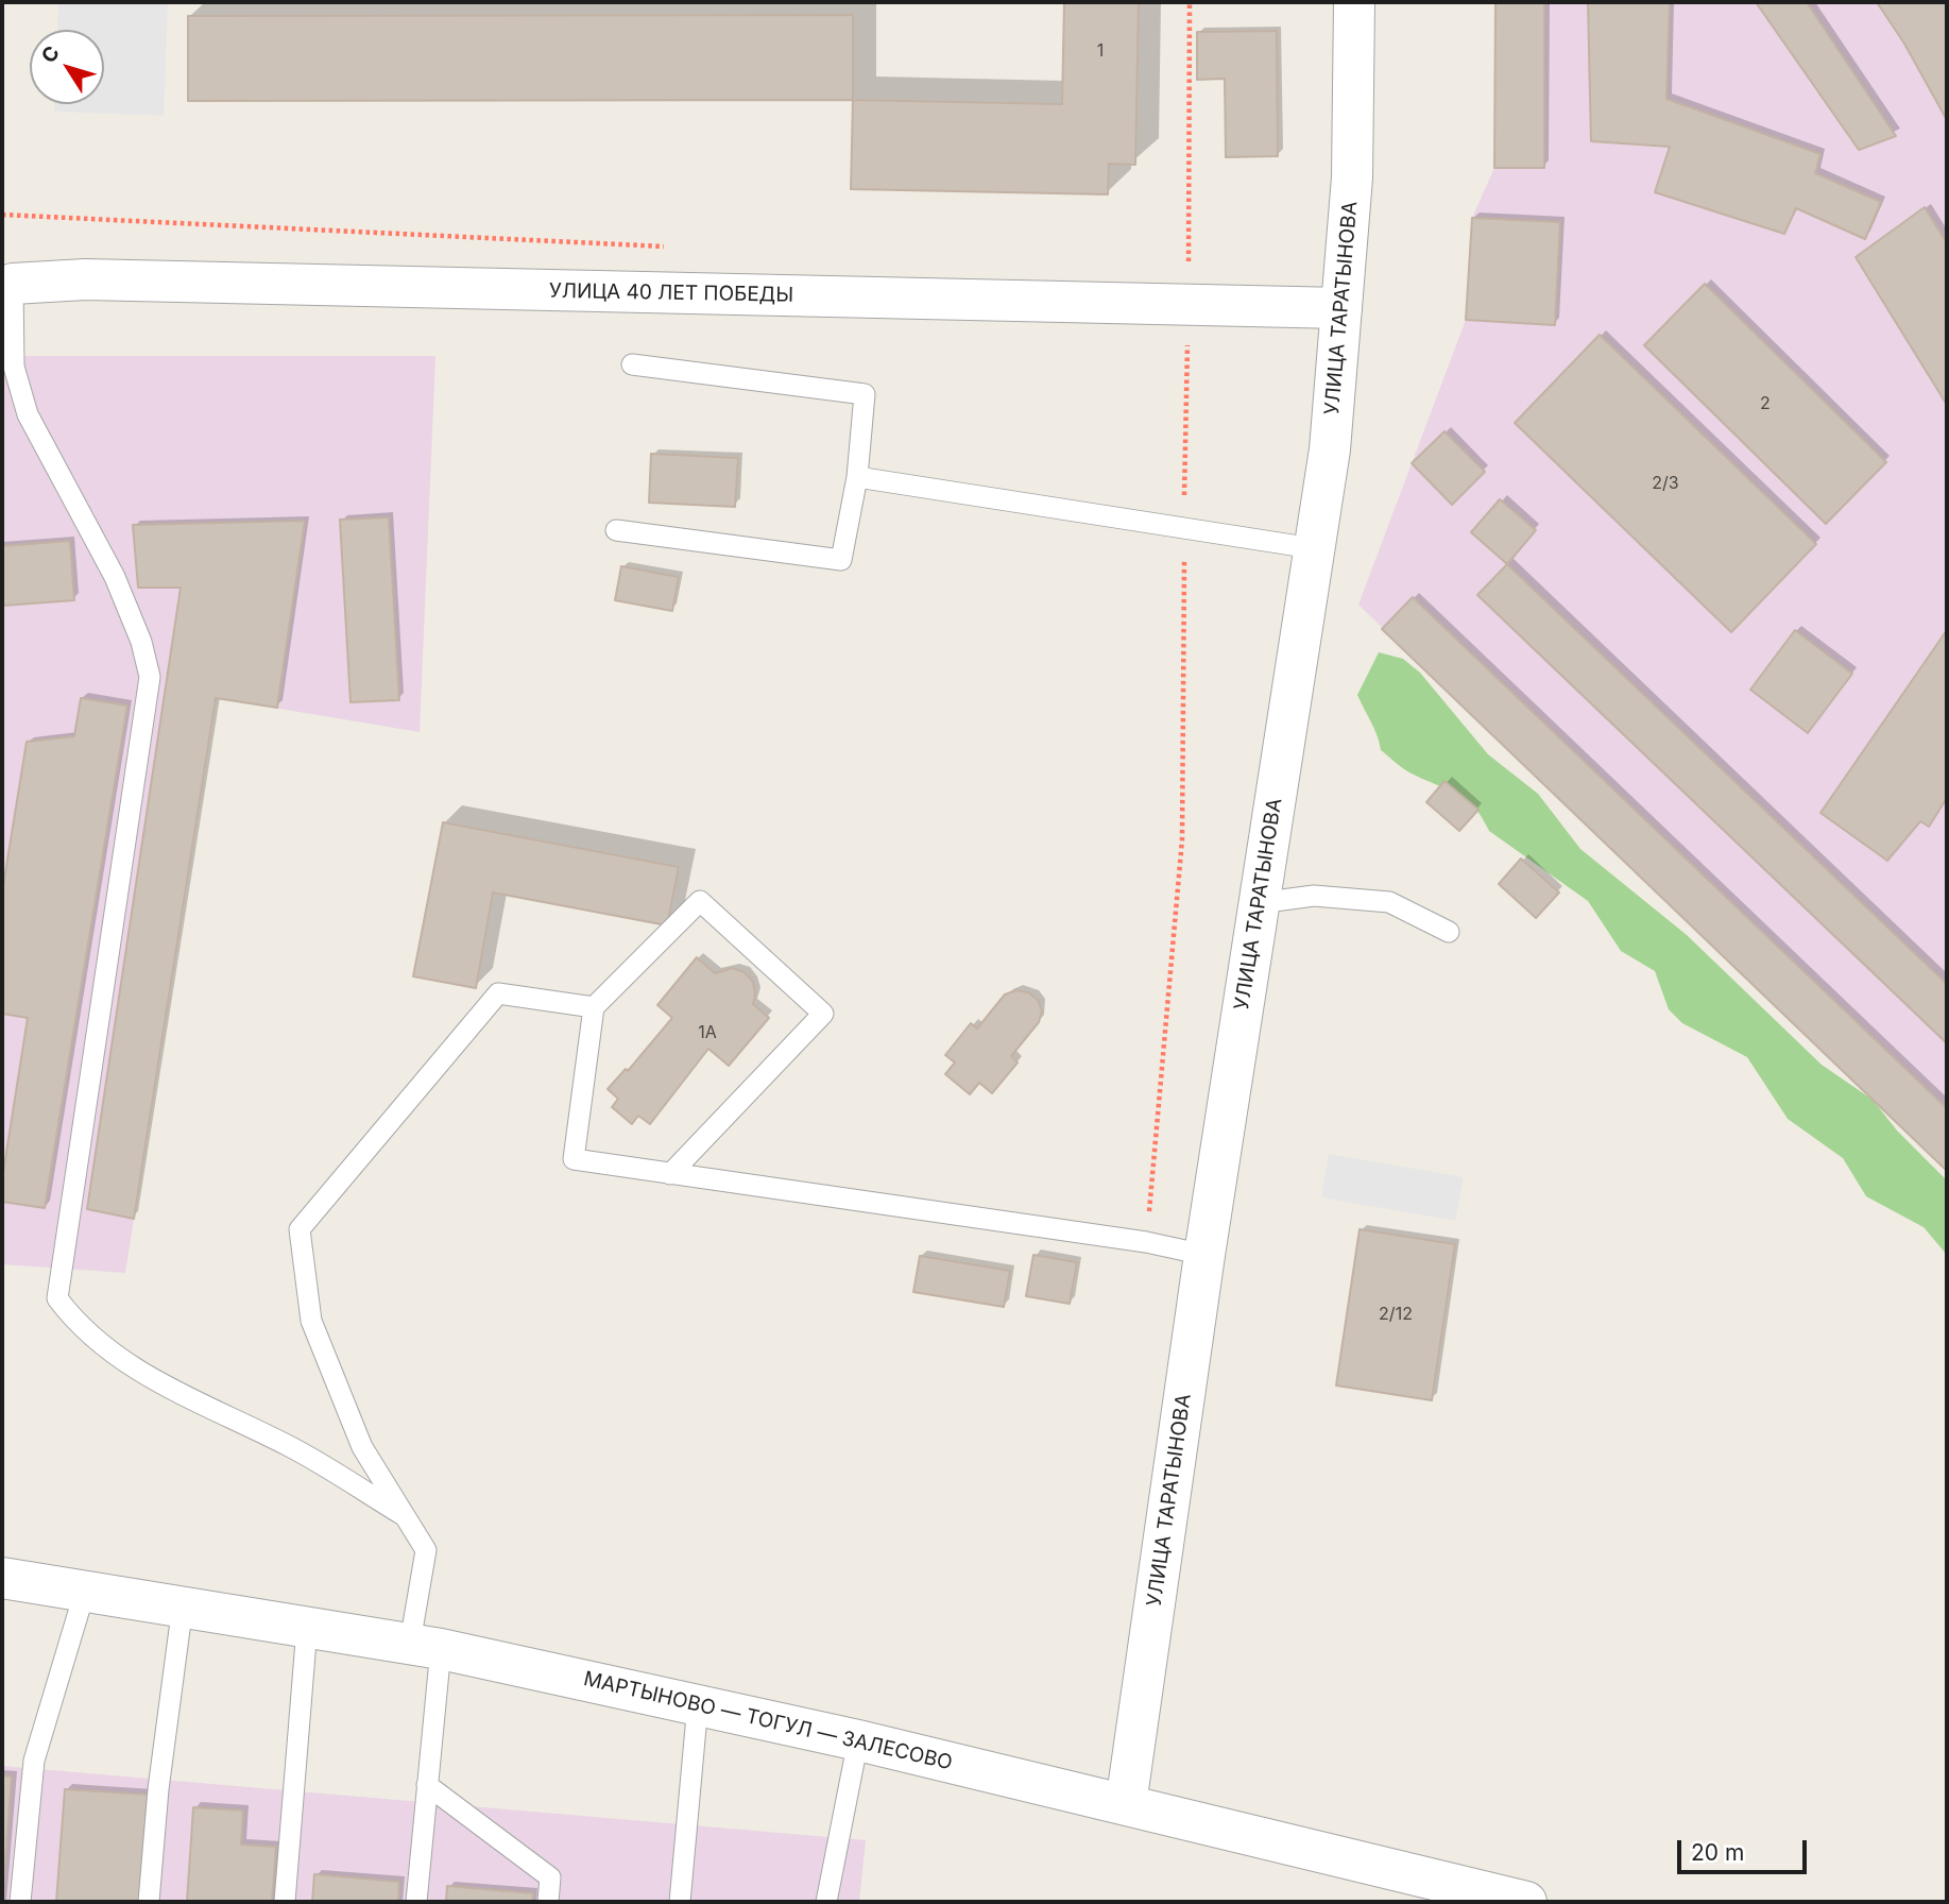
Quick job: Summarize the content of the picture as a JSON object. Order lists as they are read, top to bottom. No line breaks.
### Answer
{"streets":{"street":["УЛИЦА 40 ЛЕТ ПОБЕДЫ","УЛИЦА ТАРАТЫНОВА","МАРТЫНОВО — ТОГУЛ — ЗАЛЕСОВО"]},"crossings":[["УЛИЦА 40 ЛЕТ ПОБЕДЫ","УЛИЦА ТАРАТЫНОВА"],["УЛИЦА ТАРАТЫНОВА","МАРТЫНОВО — ТОГУЛ — ЗАЛЕСОВО"]],"house_numbers":["1","2","2/3","1А","2/12"],"scale_bar":"20 m","north":"top left"}
